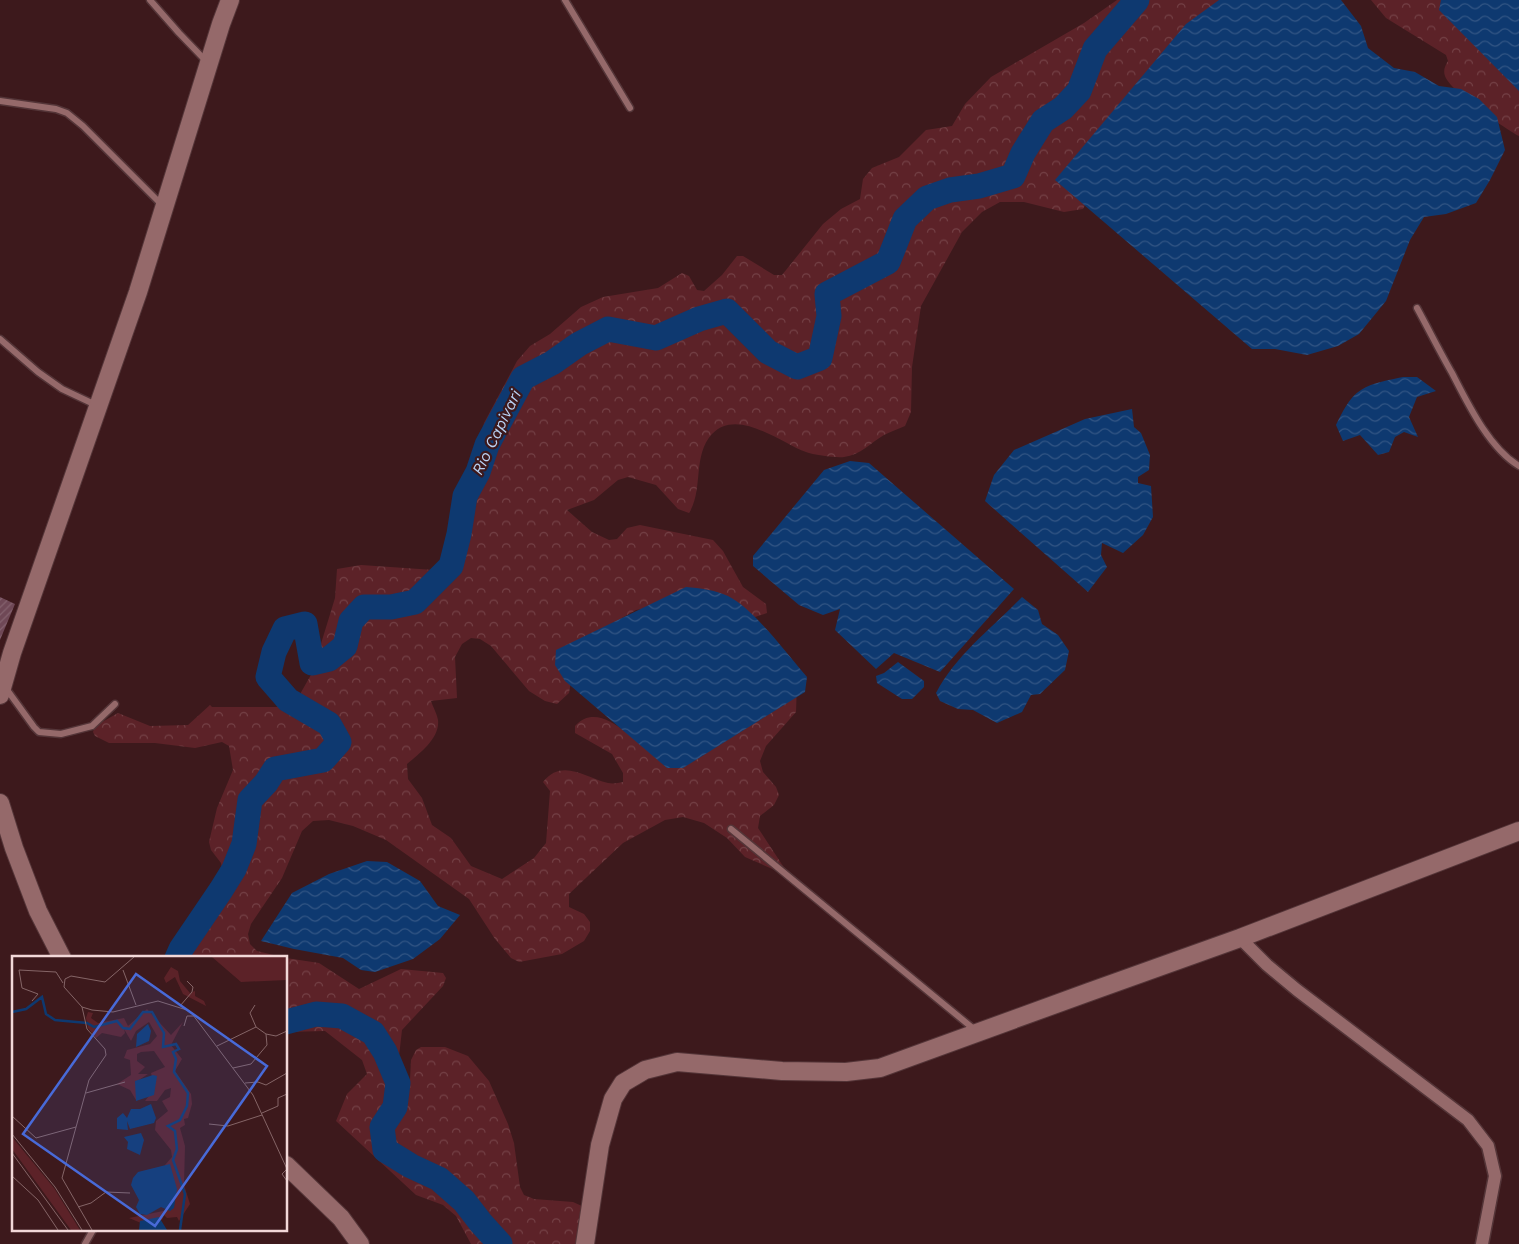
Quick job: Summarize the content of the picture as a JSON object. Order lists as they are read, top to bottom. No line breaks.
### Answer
{"water":["Rio Capivari"]}
